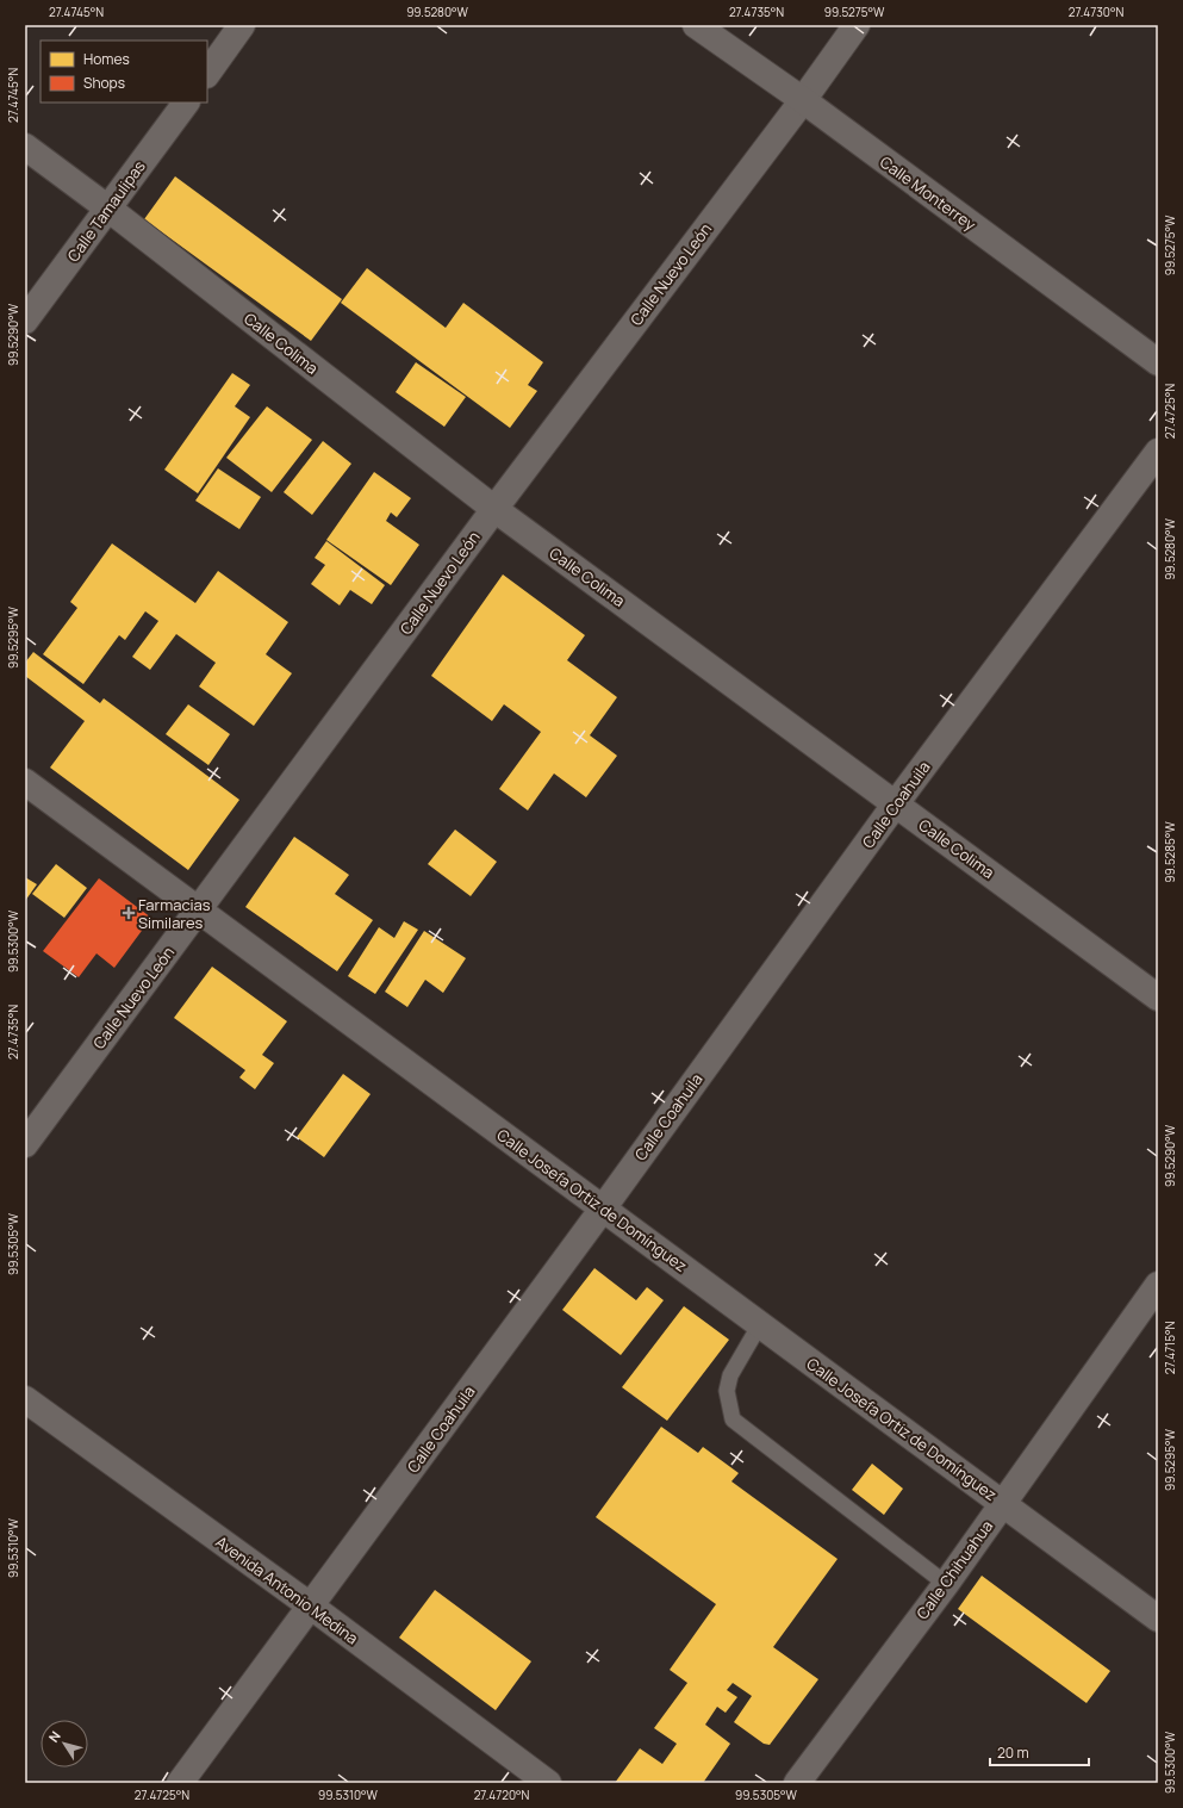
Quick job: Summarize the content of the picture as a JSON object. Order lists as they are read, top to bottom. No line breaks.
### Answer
{"streets":{"street":["Calle Monterrey","Calle Tamaulipas","Calle Nuevo León","Calle Colima","Calle Coahuila","Calle Josefa Ortiz de Domínguez","Calle Chihuahua","Avenida Antonio Medina"]},"crossings":[["Calle Monterrey","Calle Nuevo León"],["Calle Tamaulipas","Calle Colima"],["Calle Nuevo León","Calle Colima"],["Calle Nuevo León","Calle Josefa Ortiz de Domínguez"],["Calle Colima","Calle Coahuila"],["Calle Coahuila","Calle Josefa Ortiz de Domínguez"],["Calle Coahuila","Avenida Antonio Medina"],["Calle Josefa Ortiz de Domínguez","Calle Chihuahua"]],"places":{"health":["Farmacias Similares"]},"legend":["Homes","Shops"],"scale_bar":"20 m","north":"top left","coordinates":["27.4745°N","99.5280°W","27.4735°N","99.5275°W","27.4730°N","99.5290°W","27.4725°N","99.5295°W","99.5285°W","99.5300°W","99.5305°W","27.4715°N","99.5310°W","27.4720°N"]}
